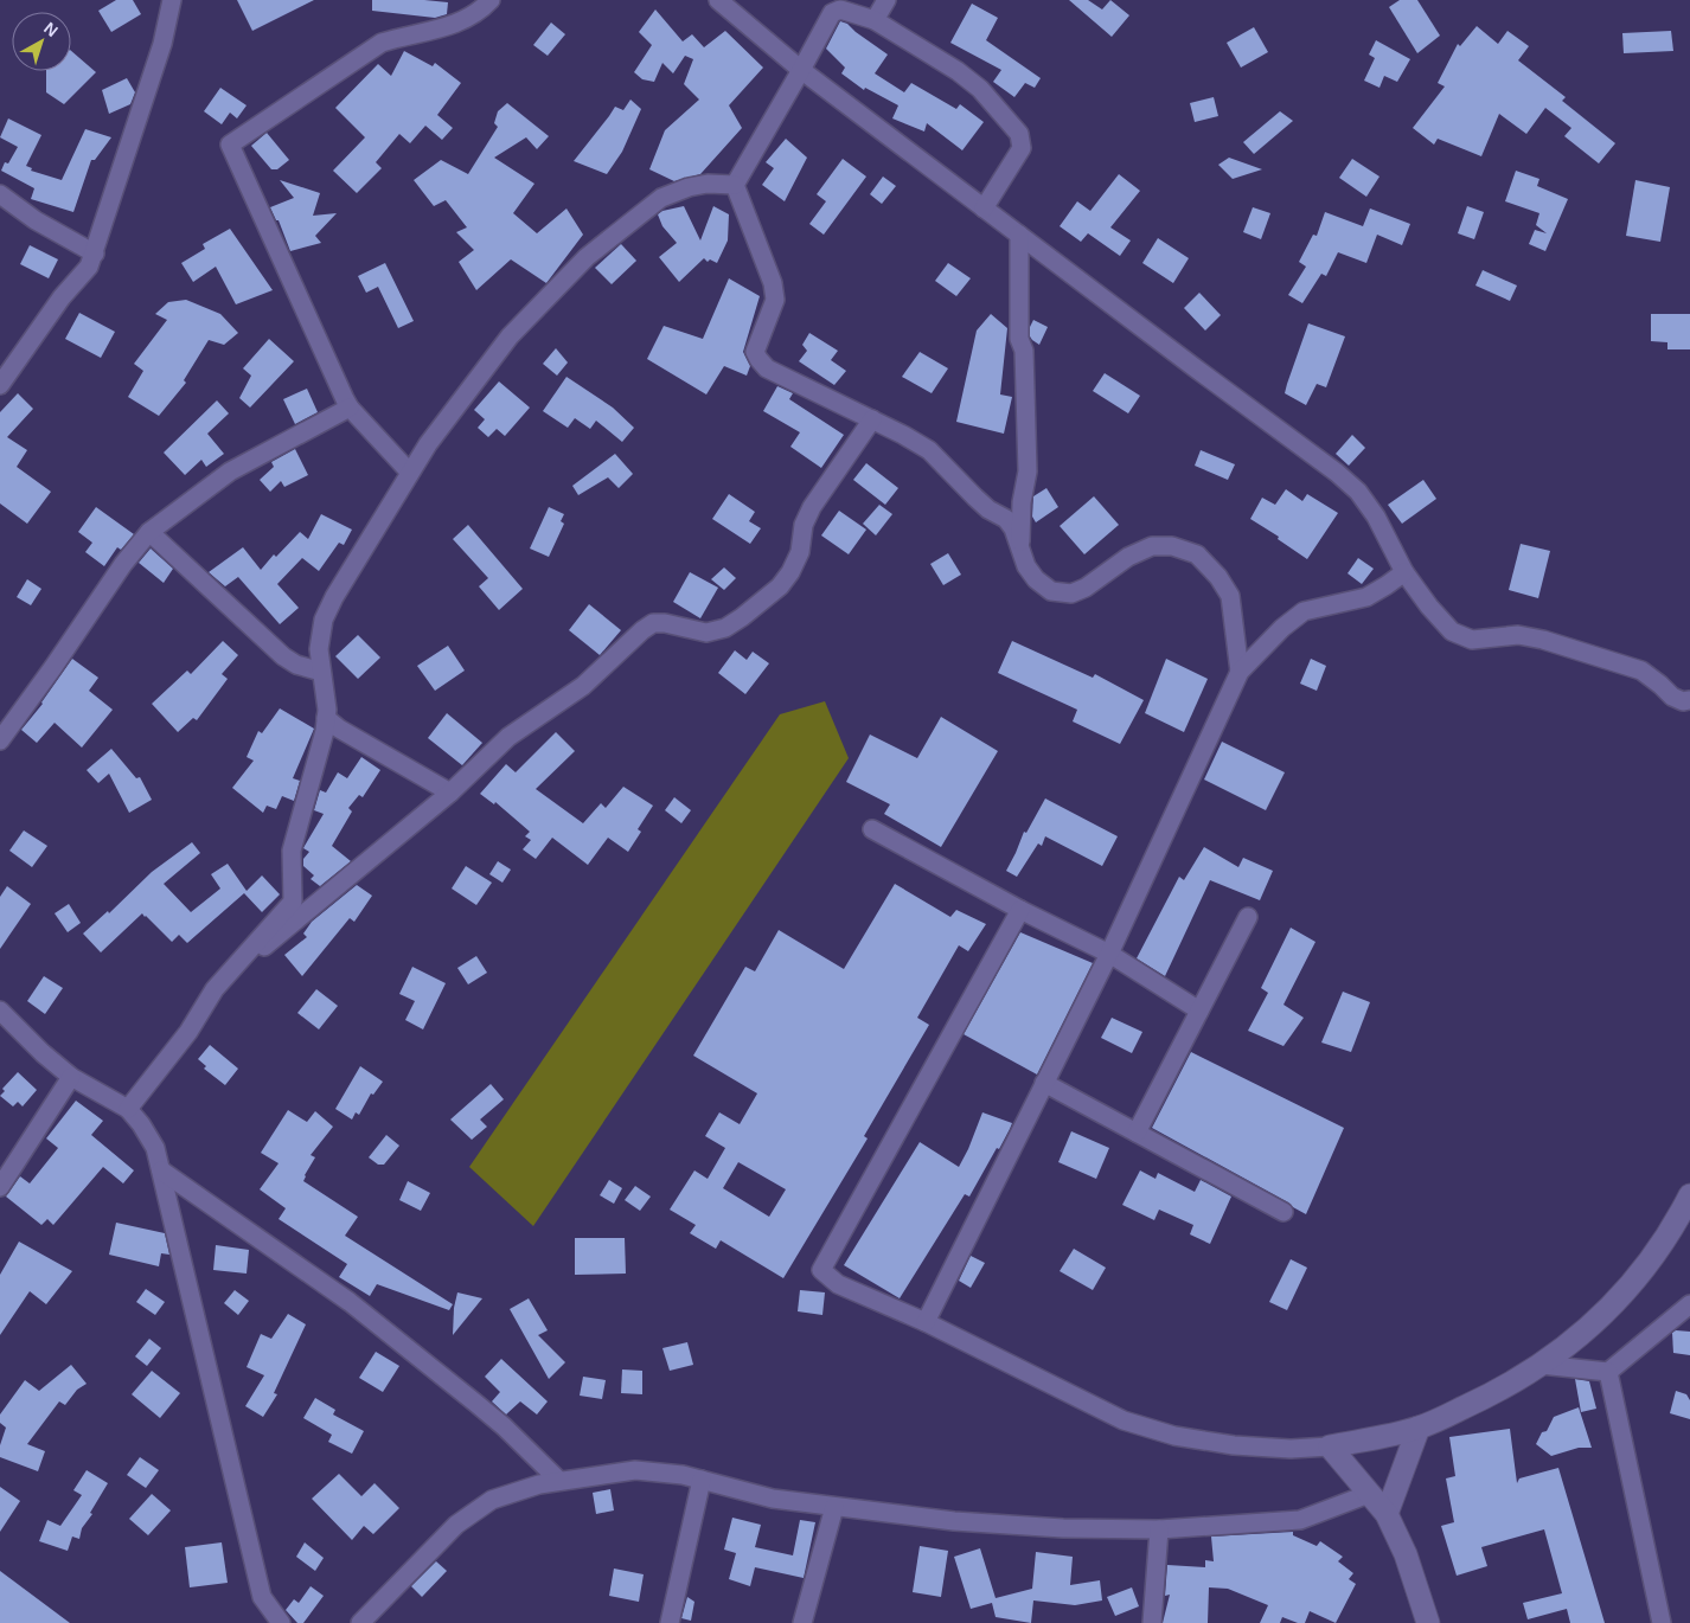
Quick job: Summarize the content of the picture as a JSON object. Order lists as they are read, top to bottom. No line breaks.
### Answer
{"north":"top right"}
